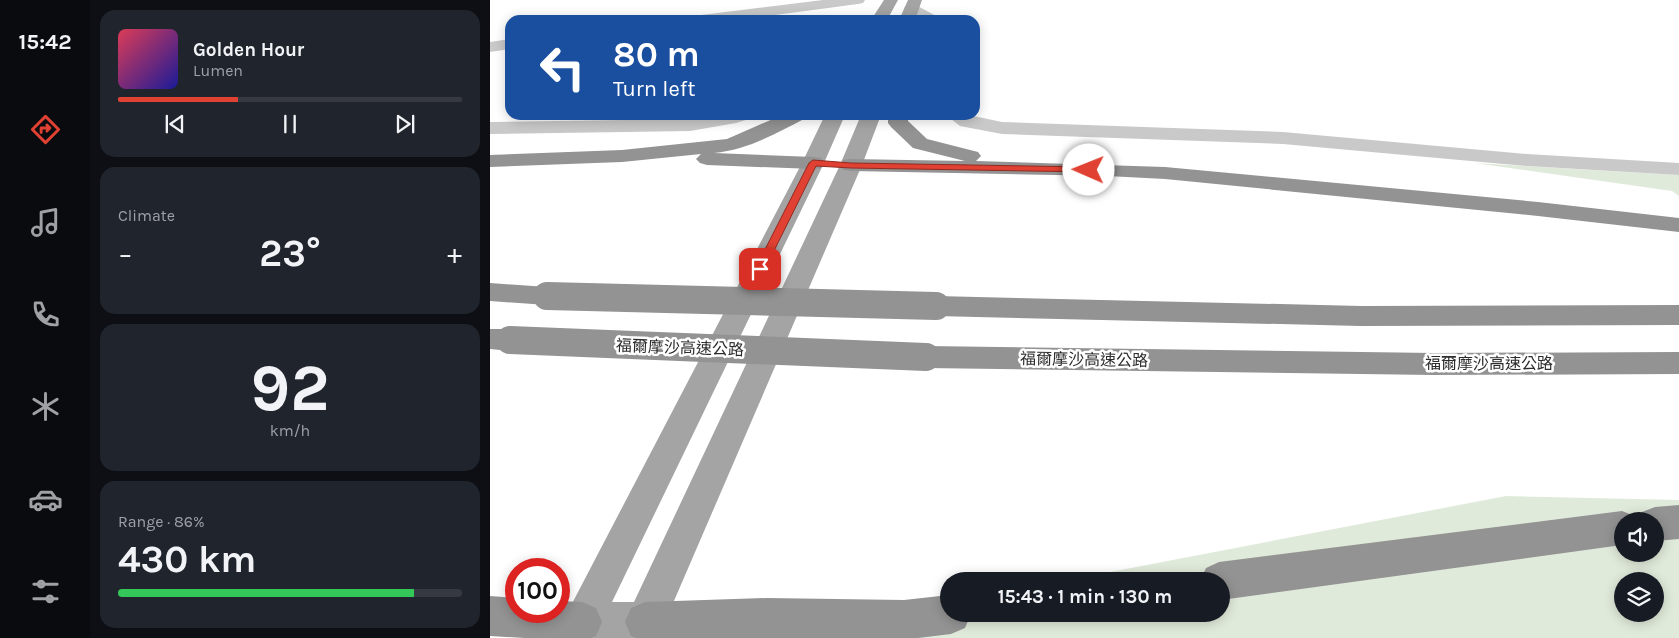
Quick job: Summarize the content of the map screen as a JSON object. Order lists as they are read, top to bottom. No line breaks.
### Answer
{"streets":{"highway":["福爾摩沙高速公路"]},"page":{"tabs":"15:42","turn":["80 m","Turn left"],"song":["Golden Hour","Lumen"],"tile":["Climate",["92","km/h"],["Range · 86%","430 km"]],"heat":["−","23°","+"],"limit":"100","trip":"15:43 · 1 min · 130 m"}}
